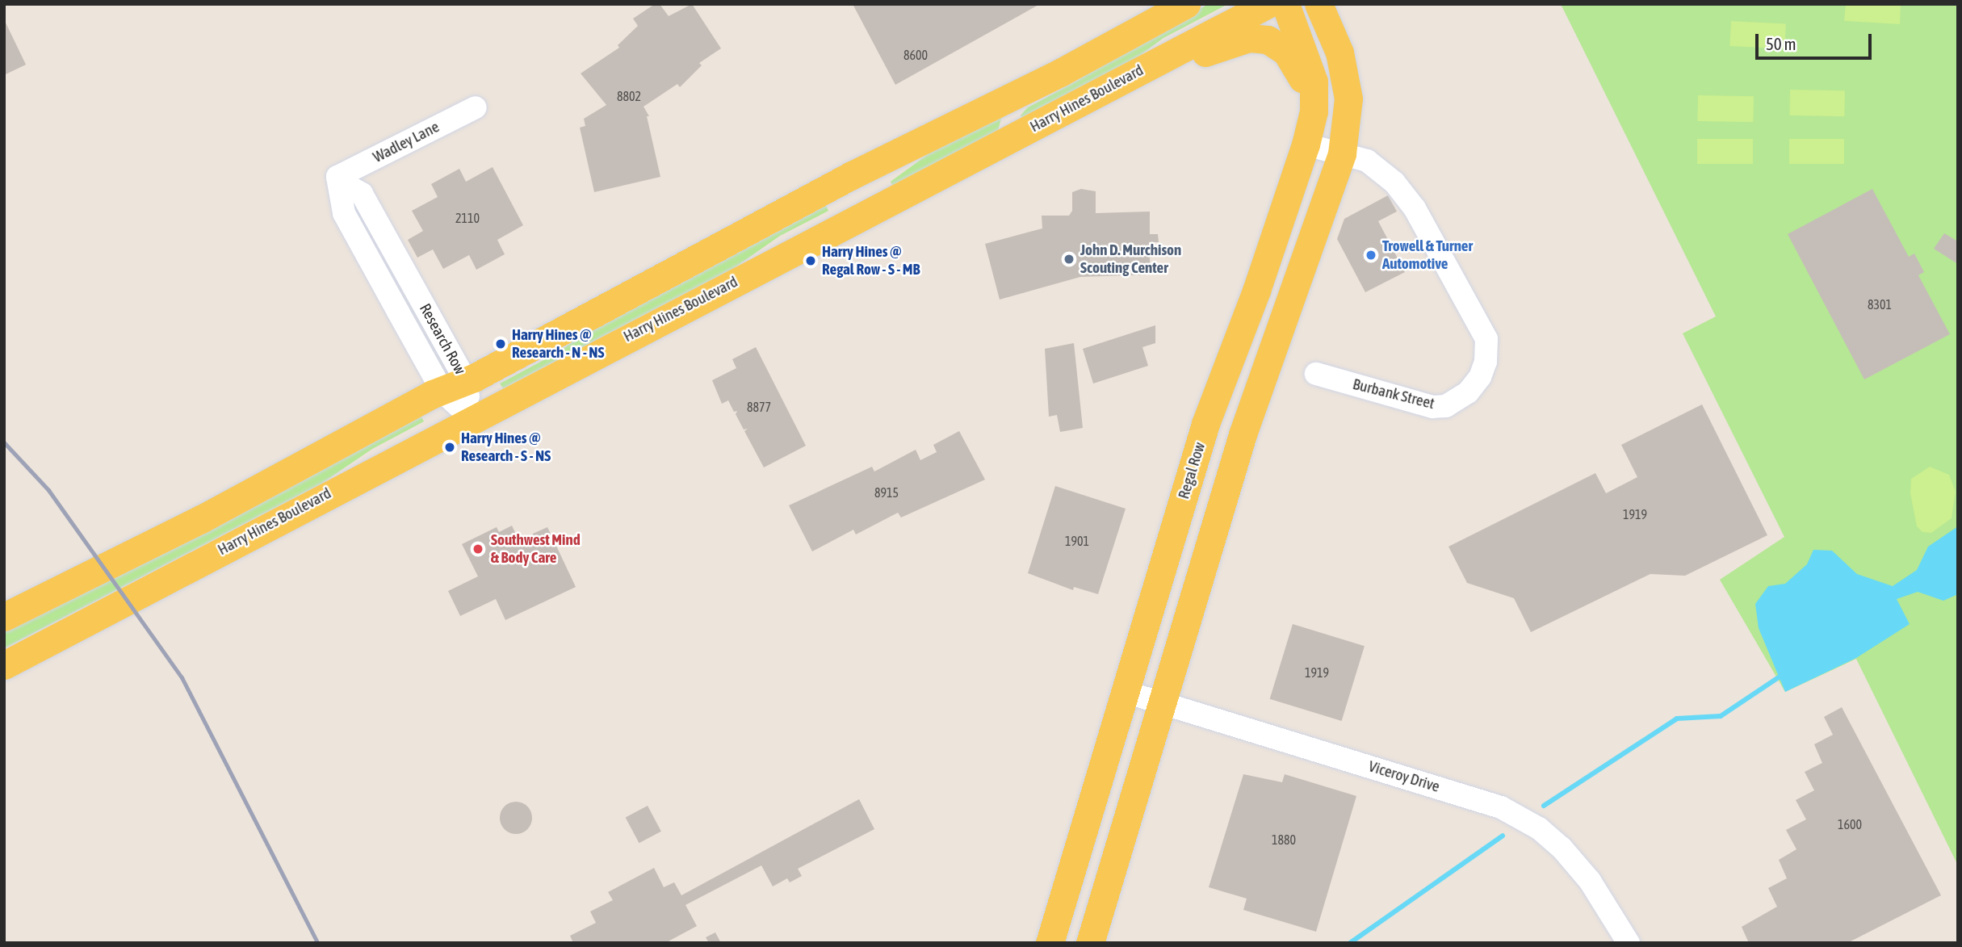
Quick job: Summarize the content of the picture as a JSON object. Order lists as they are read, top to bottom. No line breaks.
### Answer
{"streets":{"main road":["Harry Hines Boulevard","Regal Row"],"street":["Wadley Lane","Research Row","Burbank Street","Viceroy Drive"]},"crossings":[["Harry Hines Boulevard","Research Row"],["Wadley Lane","Research Row"],["Burbank Street","Regal Row"],["Regal Row","Viceroy Drive"]],"places":["Trowell & Turner Automotive","John D. Murchison Scouting Center","Harry Hines @ Regal Row - S - MB","Harry Hines @ Research - N - NS","Harry Hines @ Research - S - NS","Southwest Mind & Body Care"],"house_numbers":["8600","8802","2110","8301","8877","8915","1919","1901","1919","1600","1880"],"scale_bar":"50 m"}
